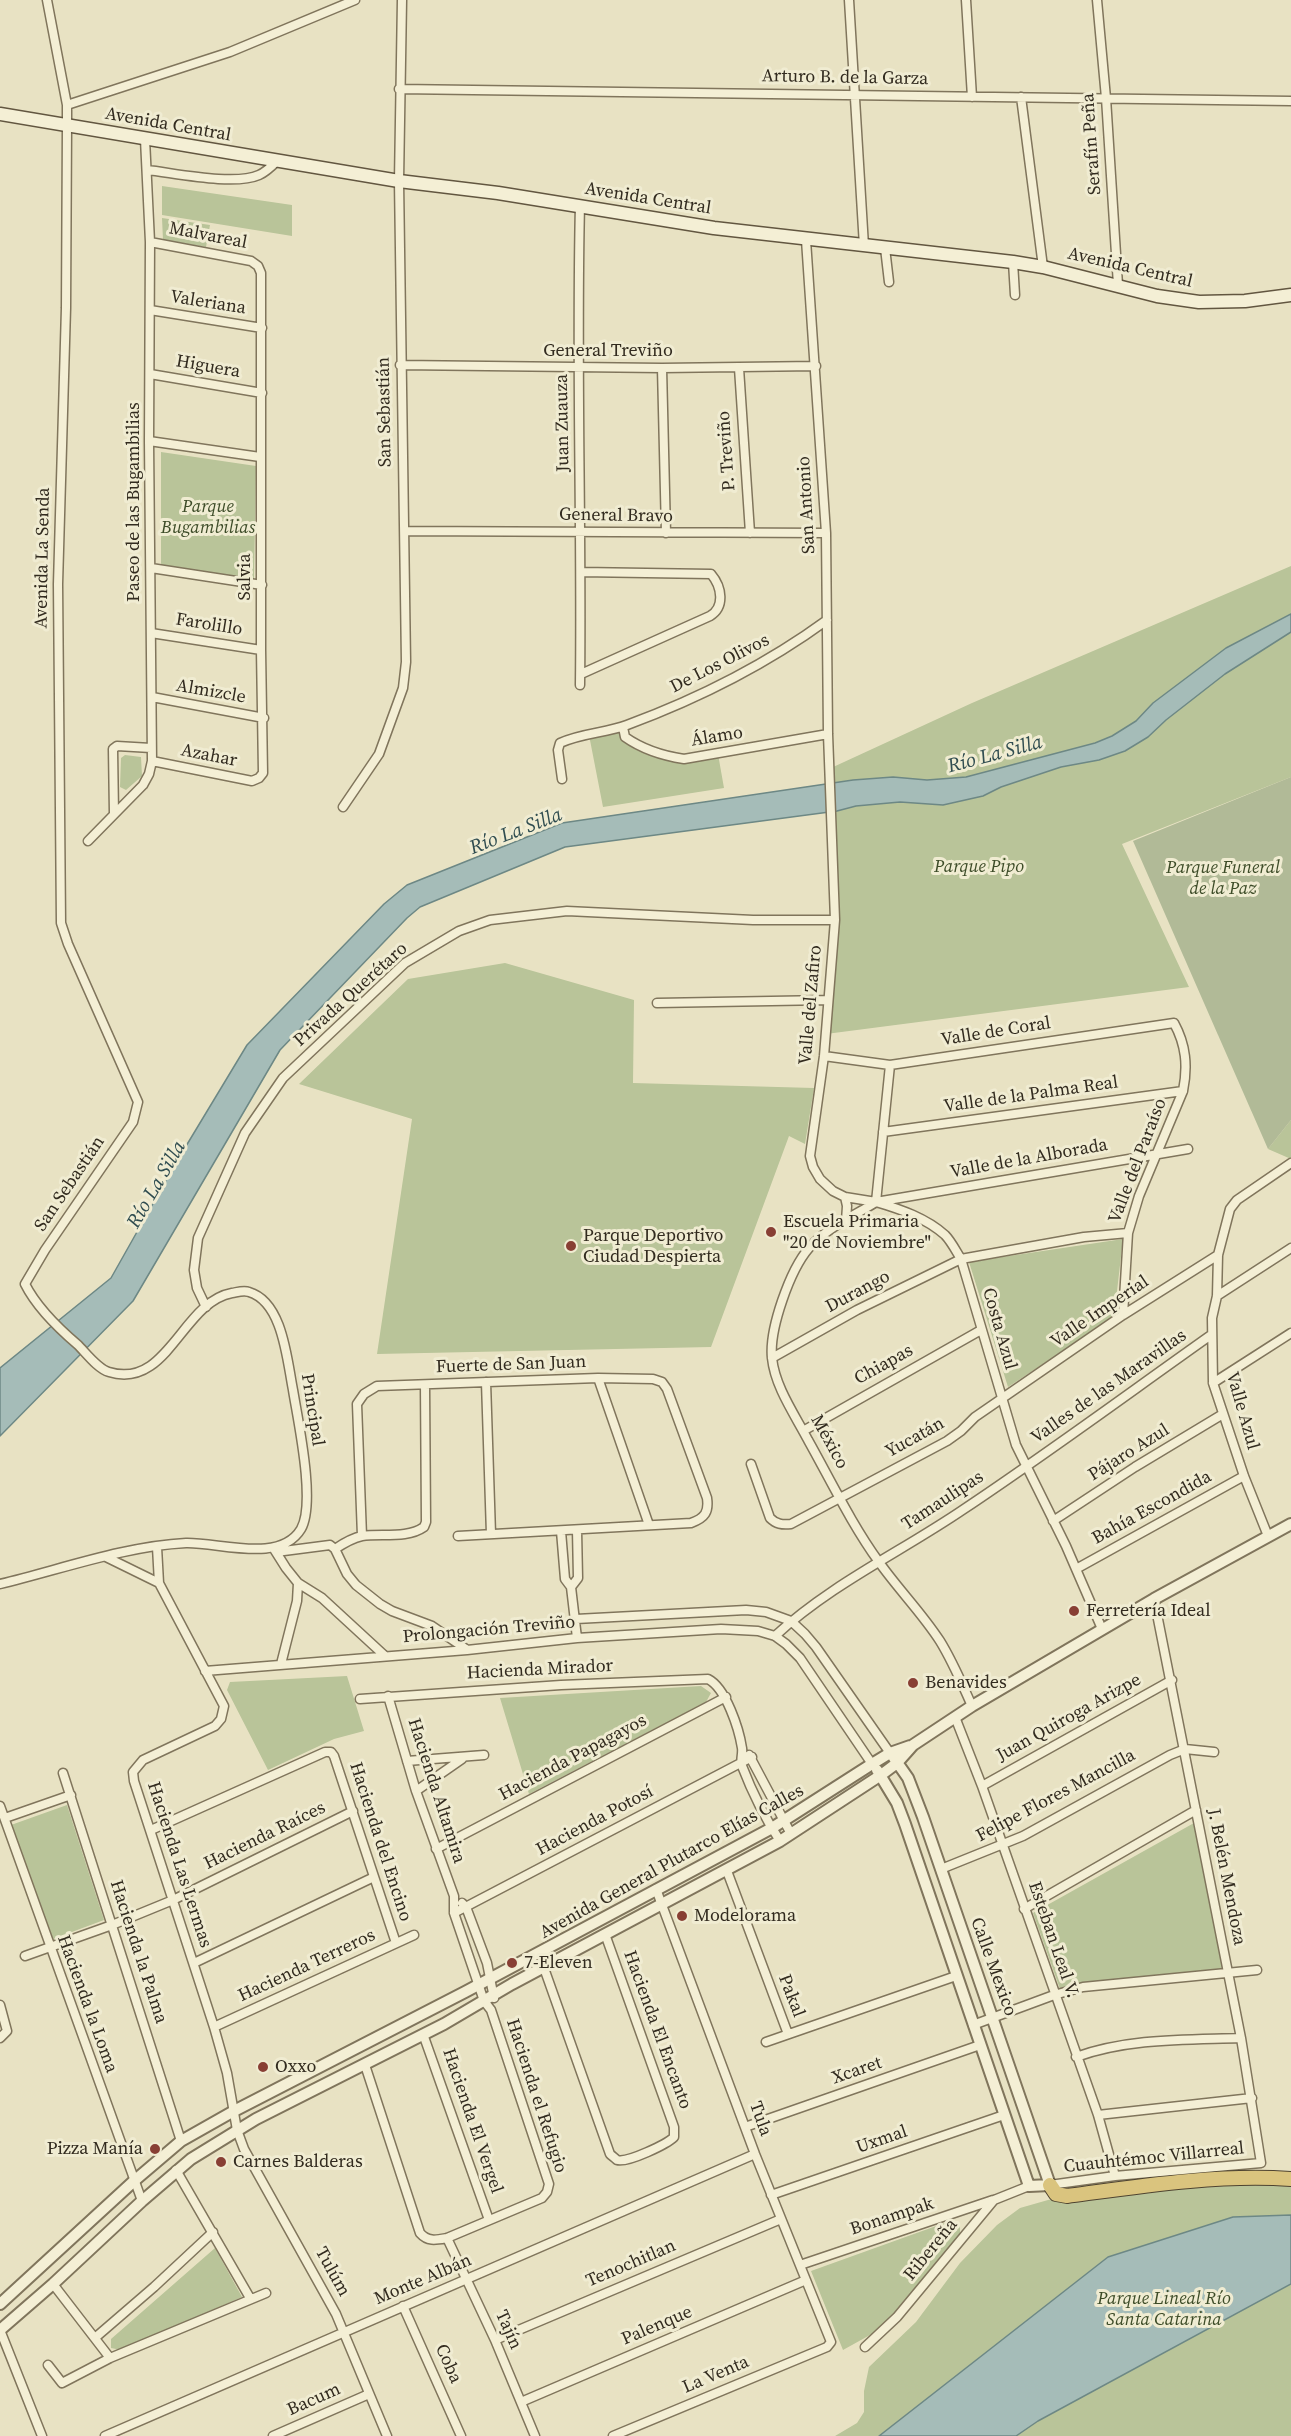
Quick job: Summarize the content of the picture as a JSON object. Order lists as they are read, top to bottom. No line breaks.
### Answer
{"streets":{"main road":["Avenida Central"],"street":["Arturo B. de la Garza","Serafín Peña","Malvareal","Valeriana","General Treviño","Higuera","San Sebastián","Juan Zuauza","P. Treviño","Paseo de las Bugambilias","San Antonio","General Bravo","Avenida La Senda","Salvia","Farolillo","De Los Olivos","Almizcle","Álamo","Azahar","Privada Querétaro","Valle del Zafiro","Valle de Coral","Valle de la Palma Real","Valle de la Alborada","Valle del Paraíso","Durango","Valle Imperial","Costa Azul","Fuerte de San Juan","Chiapas","Valles de las Maravillas","Principal","Valle Azul","Yucatán","México","Pájaro Azul","Tamaulipas","Bahía Escondida","Prolongación Treviño","Hacienda Mirador","Juan Quiroga Arizpe","Hacienda Papagayos","Hacienda Altamira","Felipe Flores Mancilla","Hacienda Potosí","Hacienda Raíces","Hacienda del Encino","Avenida General Plutarco Elías Calles","Hacienda Las Lermas","J. Belén Mendoza","Esteban Leal V.","Hacienda la Palma","Hacienda Terreros","Calle Mexico","Pakal","Hacienda la Loma","Hacienda El Encanto","Xcaret","Hacienda el Refugio","Tula","Hacienda El Vergel","Uxmal","Cuauhtémoc Villarreal","Bonampak","Ribereña","Tenochitlan","Tulúm","Monte Albán","Palenque","Tajín","Coba","La Venta","Bacum"]},"crossings":[["Arturo B. de la Garza","Serafín Peña"],["Arturo B. de la Garza","San Sebastián"],["Avenida Central","Serafín Peña"],["Avenida Central","San Sebastián"],["Avenida Central","Juan Zuauza"],["Avenida Central","Paseo de las Bugambilias"],["Avenida Central","San Antonio"],["Avenida Central","Avenida La Senda"],["Malvareal","Paseo de las Bugambilias"],["Malvareal","Salvia"],["Valeriana","Paseo de las Bugambilias"],["Valeriana","Salvia"],["General Treviño","San Sebastián"],["General Treviño","Juan Zuauza"],["General Treviño","P. Treviño"],["General Treviño","San Antonio"],["Higuera","Paseo de las Bugambilias"],["Higuera","Salvia"],["San Sebastián","General Bravo"],["San Sebastián","Avenida La Senda"],["San Sebastián","Principal"],["Juan Zuauza","General Bravo"],["P. Treviño","General Bravo"],["Paseo de las Bugambilias","Farolillo"],["Paseo de las Bugambilias","Almizcle"],["Paseo de las Bugambilias","Azahar"],["San Antonio","General Bravo"],["San Antonio","De Los Olivos"],["San Antonio","Álamo"],["San Antonio","Valle del Zafiro"],["Salvia","Farolillo"],["Salvia","Almizcle"],["Salvia","Azahar"],["De Los Olivos","Álamo"],["Privada Querétaro","Valle del Zafiro"],["Privada Querétaro","Principal"],["Valle del Zafiro","Valle de Coral"],["Valle del Zafiro","Valle de la Alborada"],["Valle del Zafiro","Costa Azul"],["Valle del Zafiro","México"],["Valle de Coral","Valle del Paraíso"],["Valle de la Palma Real","Valle del Paraíso"],["Valle de la Alborada","Valle del Paraíso"],["Valle de la Alborada","Costa Azul"],["Valle de la Alborada","México"],["Valle del Paraíso","Durango"],["Valle del Paraíso","Valle Imperial"],["Durango","Costa Azul"],["Durango","México"],["Valle Imperial","Costa Azul"],["Valle Imperial","Valle Azul"],["Valle Imperial","Yucatán"],["Costa Azul","Chiapas"],["Costa Azul","Valles de las Maravillas"],["Costa Azul","Yucatán"],["Costa Azul","México"],["Costa Azul","Pájaro Azul"],["Costa Azul","Tamaulipas"],["Costa Azul","Bahía Escondida"],["Costa Azul","Avenida General Plutarco Elías Calles"],["Chiapas","México"],["Valles de las Maravillas","Valle Azul"],["Valles de las Maravillas","Tamaulipas"],["Principal","Hacienda Las Lermas"],["Valle Azul","Pájaro Azul"],["Valle Azul","Bahía Escondida"],["Valle Azul","Avenida General Plutarco Elías Calles"],["Yucatán","México"],["México","Tamaulipas"],["México","Avenida General Plutarco Elías Calles"],["Prolongación Treviño","Avenida General Plutarco Elías Calles"],["Prolongación Treviño","Hacienda Las Lermas"],["Prolongación Treviño","Calle Mexico"],["Hacienda Mirador","Hacienda Papagayos"],["Hacienda Mirador","Hacienda Altamira"],["Juan Quiroga Arizpe","J. Belén Mendoza"],["Juan Quiroga Arizpe","Esteban Leal V."],["Hacienda Papagayos","Hacienda Altamira"],["Hacienda Altamira","Hacienda Potosí"],["Hacienda Altamira","Avenida General Plutarco Elías Calles"],["Hacienda Altamira","Hacienda el Refugio"],["Felipe Flores Mancilla","J. Belén Mendoza"],["Felipe Flores Mancilla","Esteban Leal V."],["Felipe Flores Mancilla","Calle Mexico"],["Hacienda Raíces","Hacienda del Encino"],["Hacienda Raíces","Hacienda Las Lermas"],["Hacienda Raíces","Hacienda la Palma"],["Hacienda Raíces","Hacienda la Loma"],["Hacienda del Encino","Hacienda Las Lermas"],["Hacienda del Encino","Hacienda Terreros"],["Avenida General Plutarco Elías Calles","Hacienda Las Lermas"],["Avenida General Plutarco Elías Calles","J. Belén Mendoza"],["Avenida General Plutarco Elías Calles","Esteban Leal V."],["Avenida General Plutarco Elías Calles","Hacienda la Palma"],["Avenida General Plutarco Elías Calles","Calle Mexico"],["Avenida General Plutarco Elías Calles","Pakal"],["Avenida General Plutarco Elías Calles","Hacienda la Loma"],["Avenida General Plutarco Elías Calles","Hacienda El Encanto"],["Avenida General Plutarco Elías Calles","Hacienda el Refugio"],["Avenida General Plutarco Elías Calles","Tula"],["Avenida General Plutarco Elías Calles","Hacienda El Vergel"],["Avenida General Plutarco Elías Calles","Tulúm"],["Hacienda Las Lermas","Hacienda Terreros"],["Hacienda Las Lermas","Tulúm"],["J. Belén Mendoza","Cuauhtémoc Villarreal"],["Esteban Leal V.","Cuauhtémoc Villarreal"],["Calle Mexico","Pakal"],["Calle Mexico","Xcaret"],["Calle Mexico","Uxmal"],["Calle Mexico","Cuauhtémoc Villarreal"],["Calle Mexico","Ribereña"],["Xcaret","Tula"],["Hacienda el Refugio","Hacienda El Vergel"],["Tula","Uxmal"],["Tula","Bonampak"],["Tula","Tenochitlan"],["Tula","Monte Albán"],["Tula","Palenque"],["Tula","La Venta"],["Bonampak","Ribereña"],["Tenochitlan","Tajín"],["Tulúm","Monte Albán"],["Tulúm","Bacum"],["Monte Albán","Tajín"],["Monte Albán","Coba"],["Palenque","Tajín"]],"water":["Río La Silla"],"parks":["Parque Bugambilias","Parque Pipo","Parque Funeral de la Paz","Parque Lineal Río Santa Catarina"],"places":["Escuela Primaria \"20 de Noviembre\"","Parque Deportivo Ciudad Despierta","Ferretería Ideal","Benavides","Modelorama","7-Eleven","Oxxo","Pizza Manía","Carnes Balderas"]}
